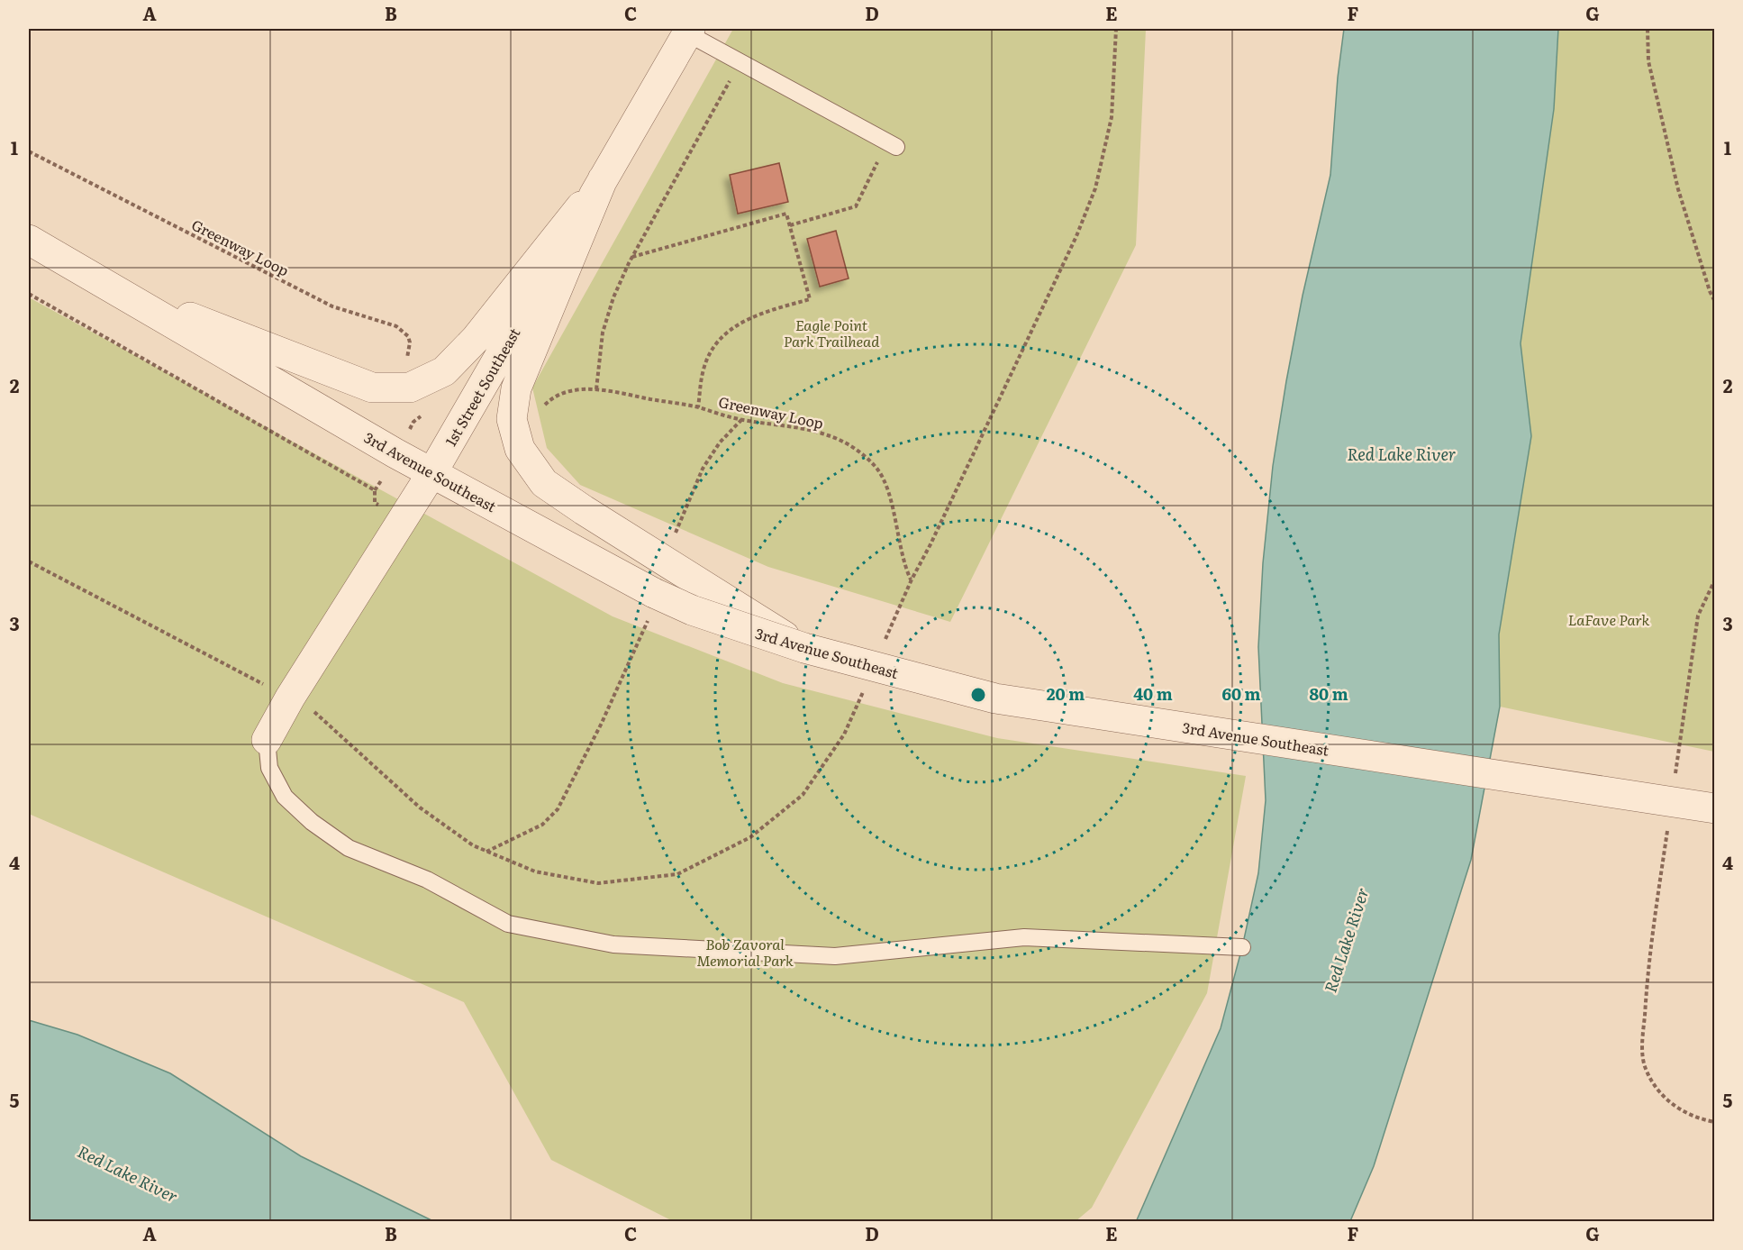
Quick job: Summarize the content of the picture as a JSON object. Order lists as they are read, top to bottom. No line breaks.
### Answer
{"streets":{"street":["1st Street Southeast","3rd Avenue Southeast"],"path":["Greenway Loop"]},"crossings":[["1st Street Southeast","3rd Avenue Southeast"]],"water":["Red Lake River"],"parks":["Eagle Point Park Trailhead","LaFave Park","Bob Zavoral Memorial Park"],"grid":{"columns":["A","B","C","D","E","F","G"],"rows":["1","2","3","4","5"]},"rings":["20 m","40 m","60 m","80 m"]}
